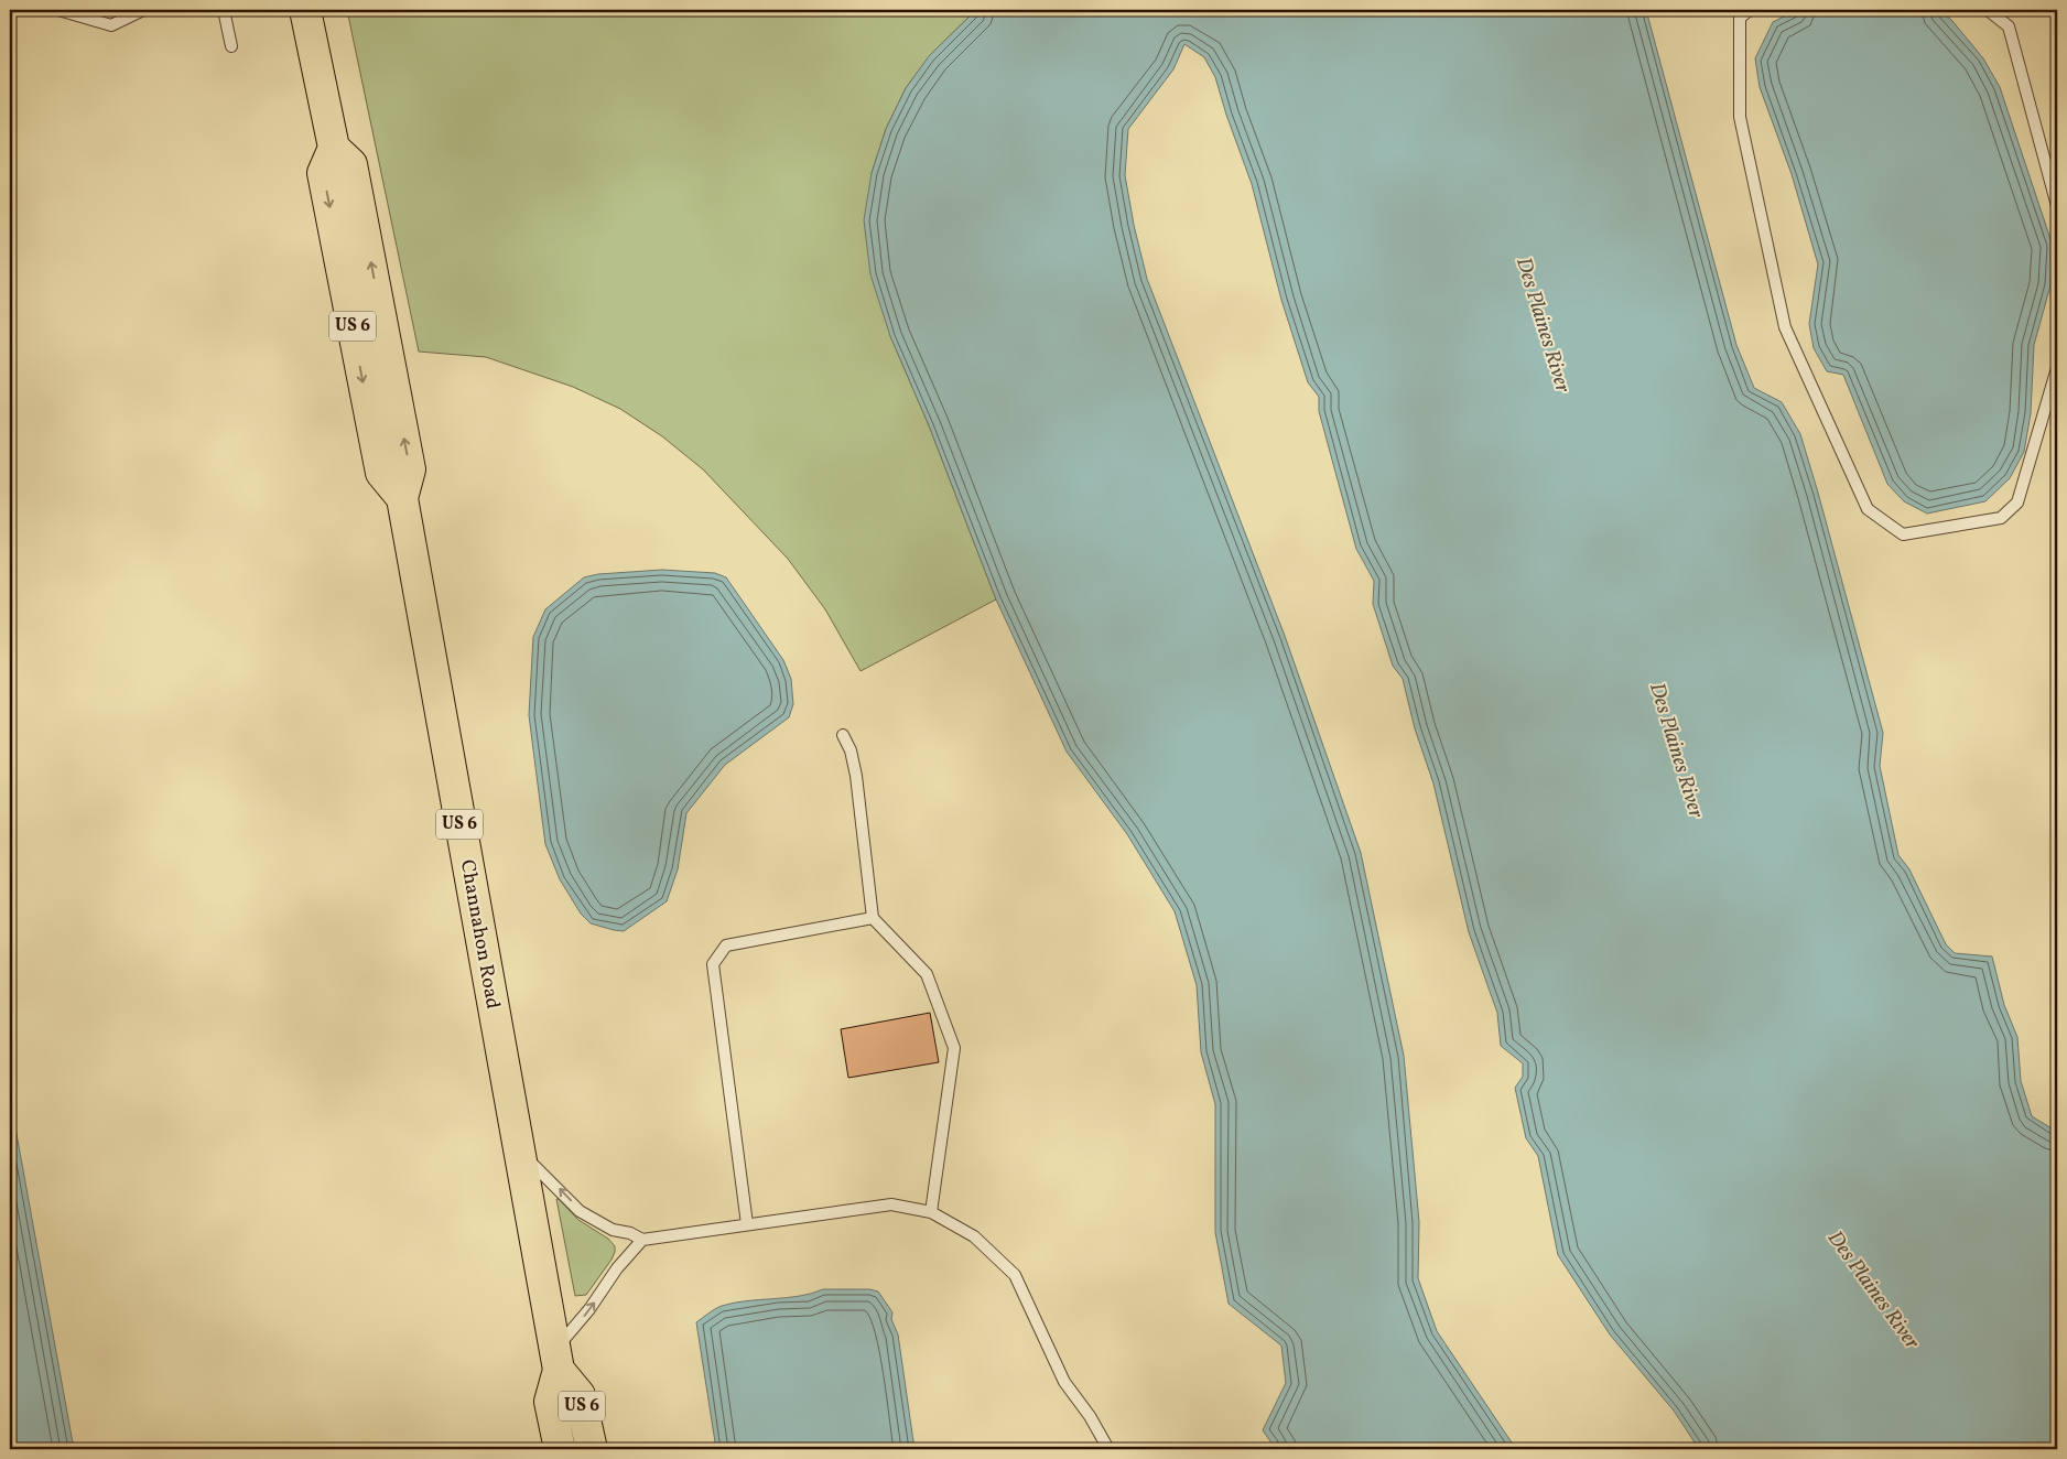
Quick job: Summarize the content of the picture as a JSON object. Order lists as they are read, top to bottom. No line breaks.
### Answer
{"streets":{"main road":["US 6","Channahon Road"]},"water":["Des Plaines River"]}
